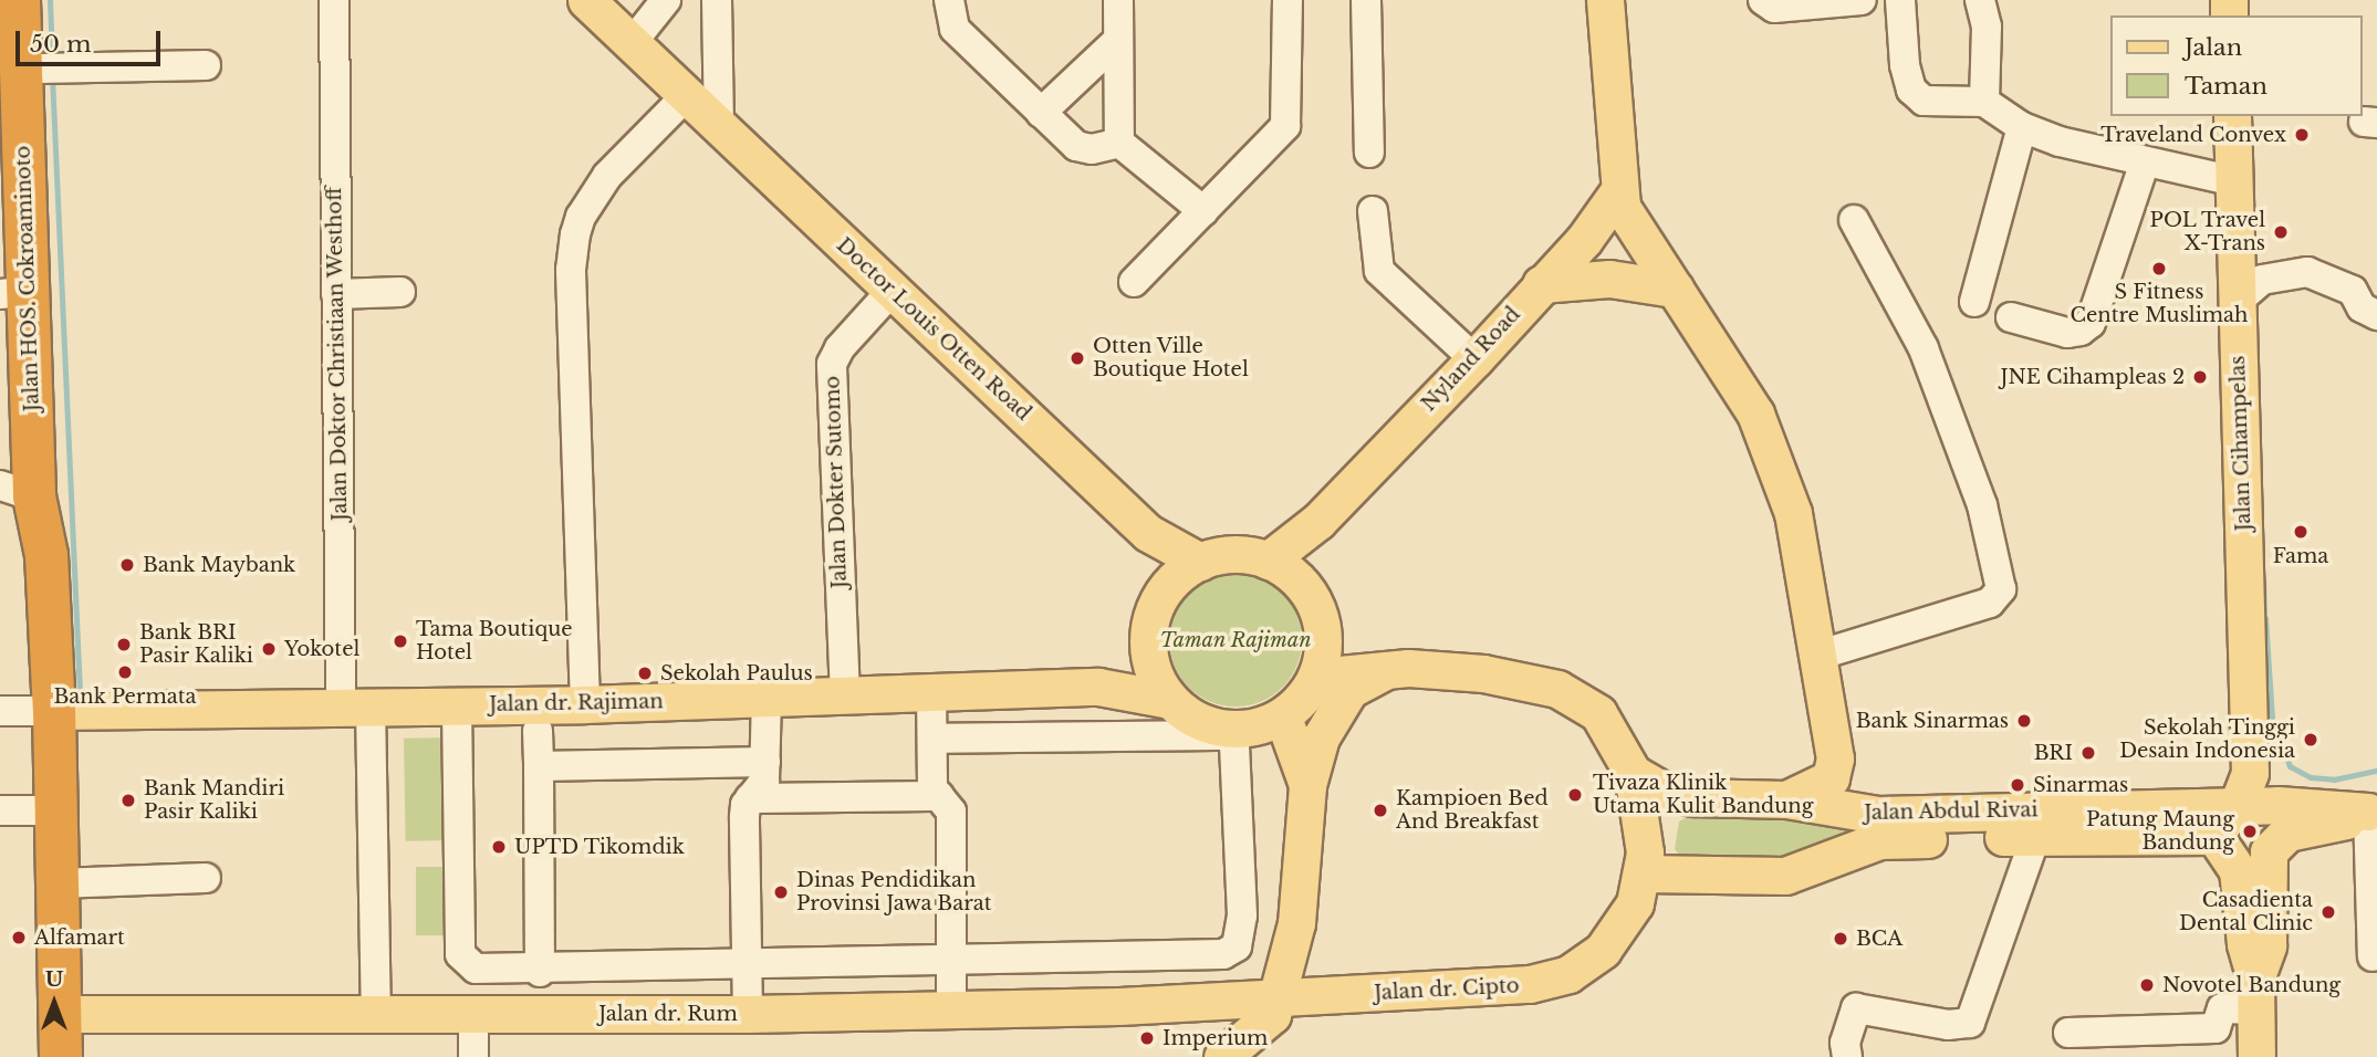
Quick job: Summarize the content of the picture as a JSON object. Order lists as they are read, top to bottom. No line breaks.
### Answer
{"streets":{"highway":["Jalan HOS. Cokroaminoto"],"main road":["Doctor Louis Otten Road","Nyland Road","Jalan Cihampelas","Jalan dr. Rajiman","Jalan Abdul Rivai","Jalan dr. Cipto","Jalan dr. Rum"],"street":["Jalan Doktor Christiaan Westhoff","Jalan Dokter Sutomo"]},"crossings":[["Jalan HOS. Cokroaminoto","Jalan dr. Rajiman"],["Jalan HOS. Cokroaminoto","Jalan dr. Rum"],["Doctor Louis Otten Road","Nyland Road"],["Doctor Louis Otten Road","Jalan Dokter Sutomo"],["Doctor Louis Otten Road","Jalan dr. Rajiman"],["Jalan Doktor Christiaan Westhoff","Jalan dr. Rajiman"],["Jalan Doktor Christiaan Westhoff","Jalan dr. Rum"],["Nyland Road","Jalan dr. Rajiman"],["Jalan Cihampelas","Jalan Abdul Rivai"],["Jalan Dokter Sutomo","Jalan dr. Rajiman"],["Jalan Abdul Rivai","Jalan dr. Cipto"],["Jalan dr. Cipto","Jalan dr. Rum"]],"parks":["Taman Rajiman"],"places":["Traveland Convex","POL Travel X-Trans","S Fitness Centre Muslimah","Otten Ville Boutique Hotel","JNE Cihampleas 2","Fama","Bank Maybank","Tama Boutique Hotel","Bank BRI Pasir Kaliki","Yokotel","Bank Permata","Sekolah Paulus","Bank Sinarmas","Sekolah Tinggi Desain Indonesia","BRI","Sinarmas","Tivaza Klinik Utama Kulit Bandung","Bank Mandiri Pasir Kaliki","Kampioen Bed And Breakfast","Patung Maung Bandung","UPTD Tikomdik","Dinas Pendidikan Provinsi Jawa Barat","Casadienta Dental Clinic","Alfamart","BCA","Novotel Bandung","Imperium"],"legend":["Jalan","Taman"],"scale_bar":"50 m","north":"top"}
